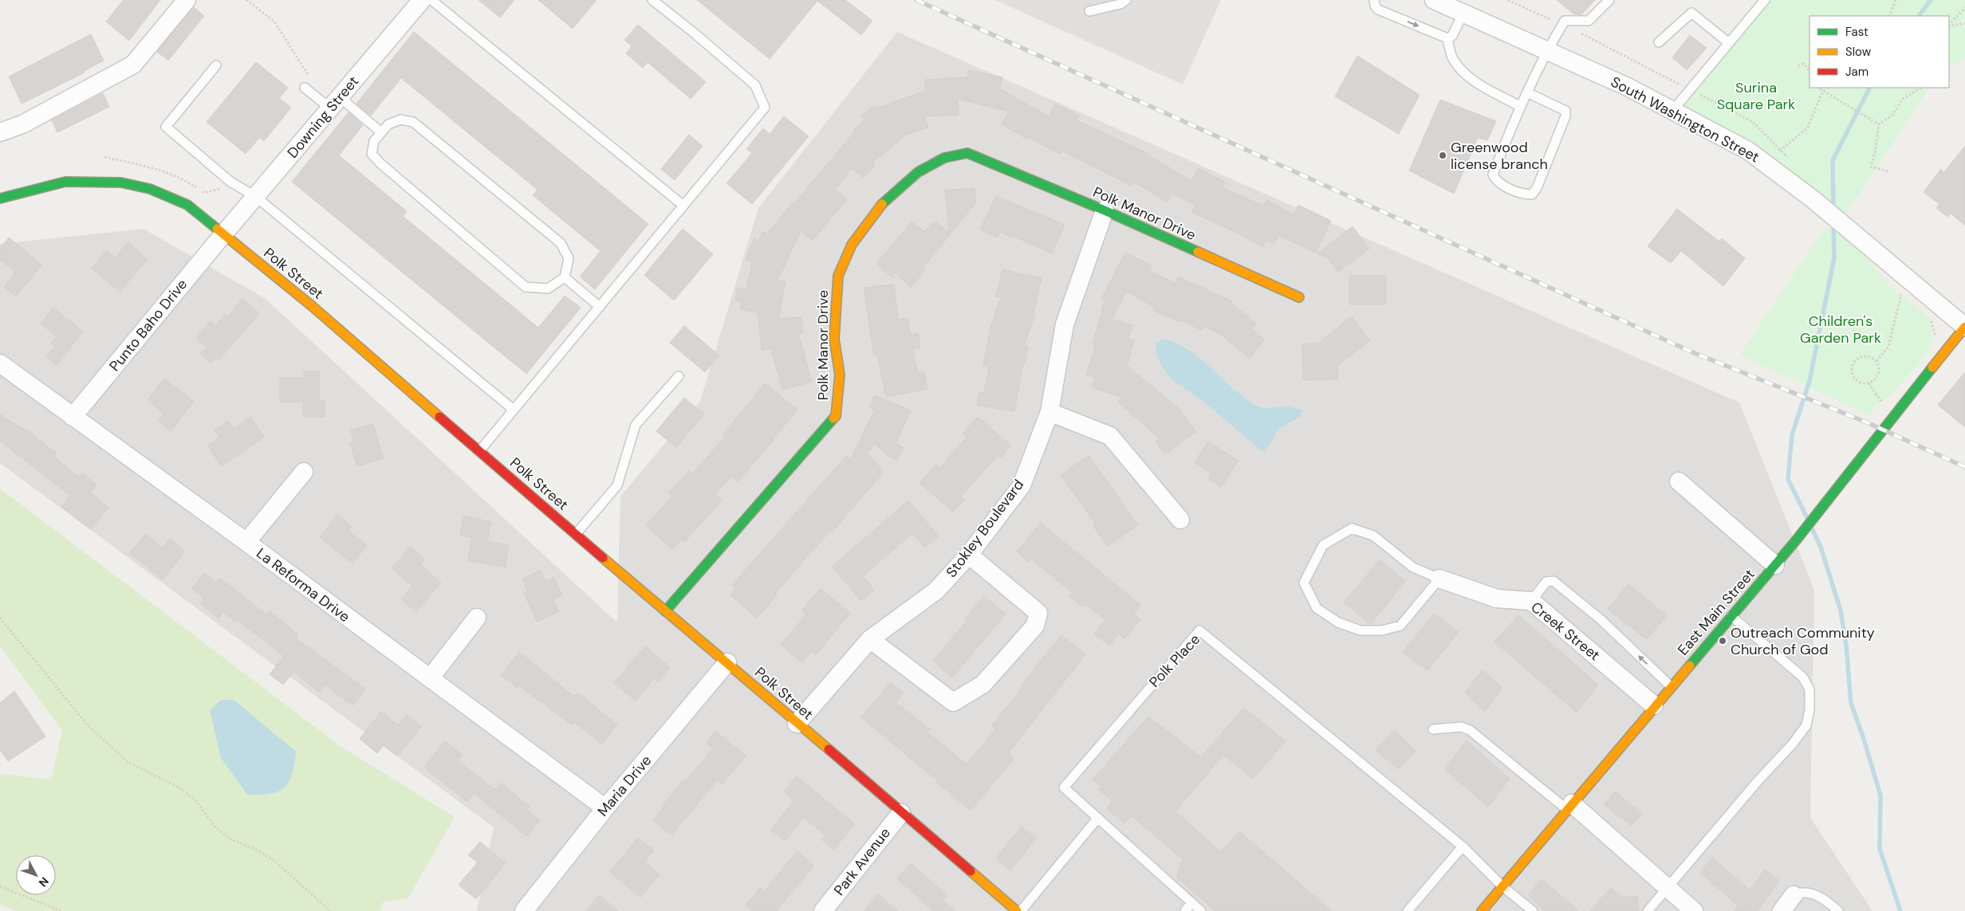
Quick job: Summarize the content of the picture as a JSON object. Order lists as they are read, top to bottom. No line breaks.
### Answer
{"streets":{"street":["Downing Street","South Washington Street","Polk Manor Drive","Polk Street","Punto Baho Drive","Stokley Boulevard","La Reforma Drive","East Main Street","Creek Street","Maria Drive","Park Avenue"],"lane":["Polk Place"]},"crossings":[["Downing Street","Polk Street"],["Downing Street","Punto Baho Drive"],["South Washington Street","East Main Street"],["Polk Manor Drive","Polk Street"],["Polk Manor Drive","Stokley Boulevard"],["Polk Street","Punto Baho Drive"],["Polk Street","Stokley Boulevard"],["Polk Street","Maria Drive"],["Polk Street","Park Avenue"],["Punto Baho Drive","La Reforma Drive"],["La Reforma Drive","Maria Drive"],["East Main Street","Creek Street"],["East Main Street","Polk Place"]],"parks":["Surina Square Park","Children's Garden Park"],"places":["Greenwood license branch","Outreach Community Church of God"],"legend":["Fast","Slow","Jam"],"north":"bottom right"}
